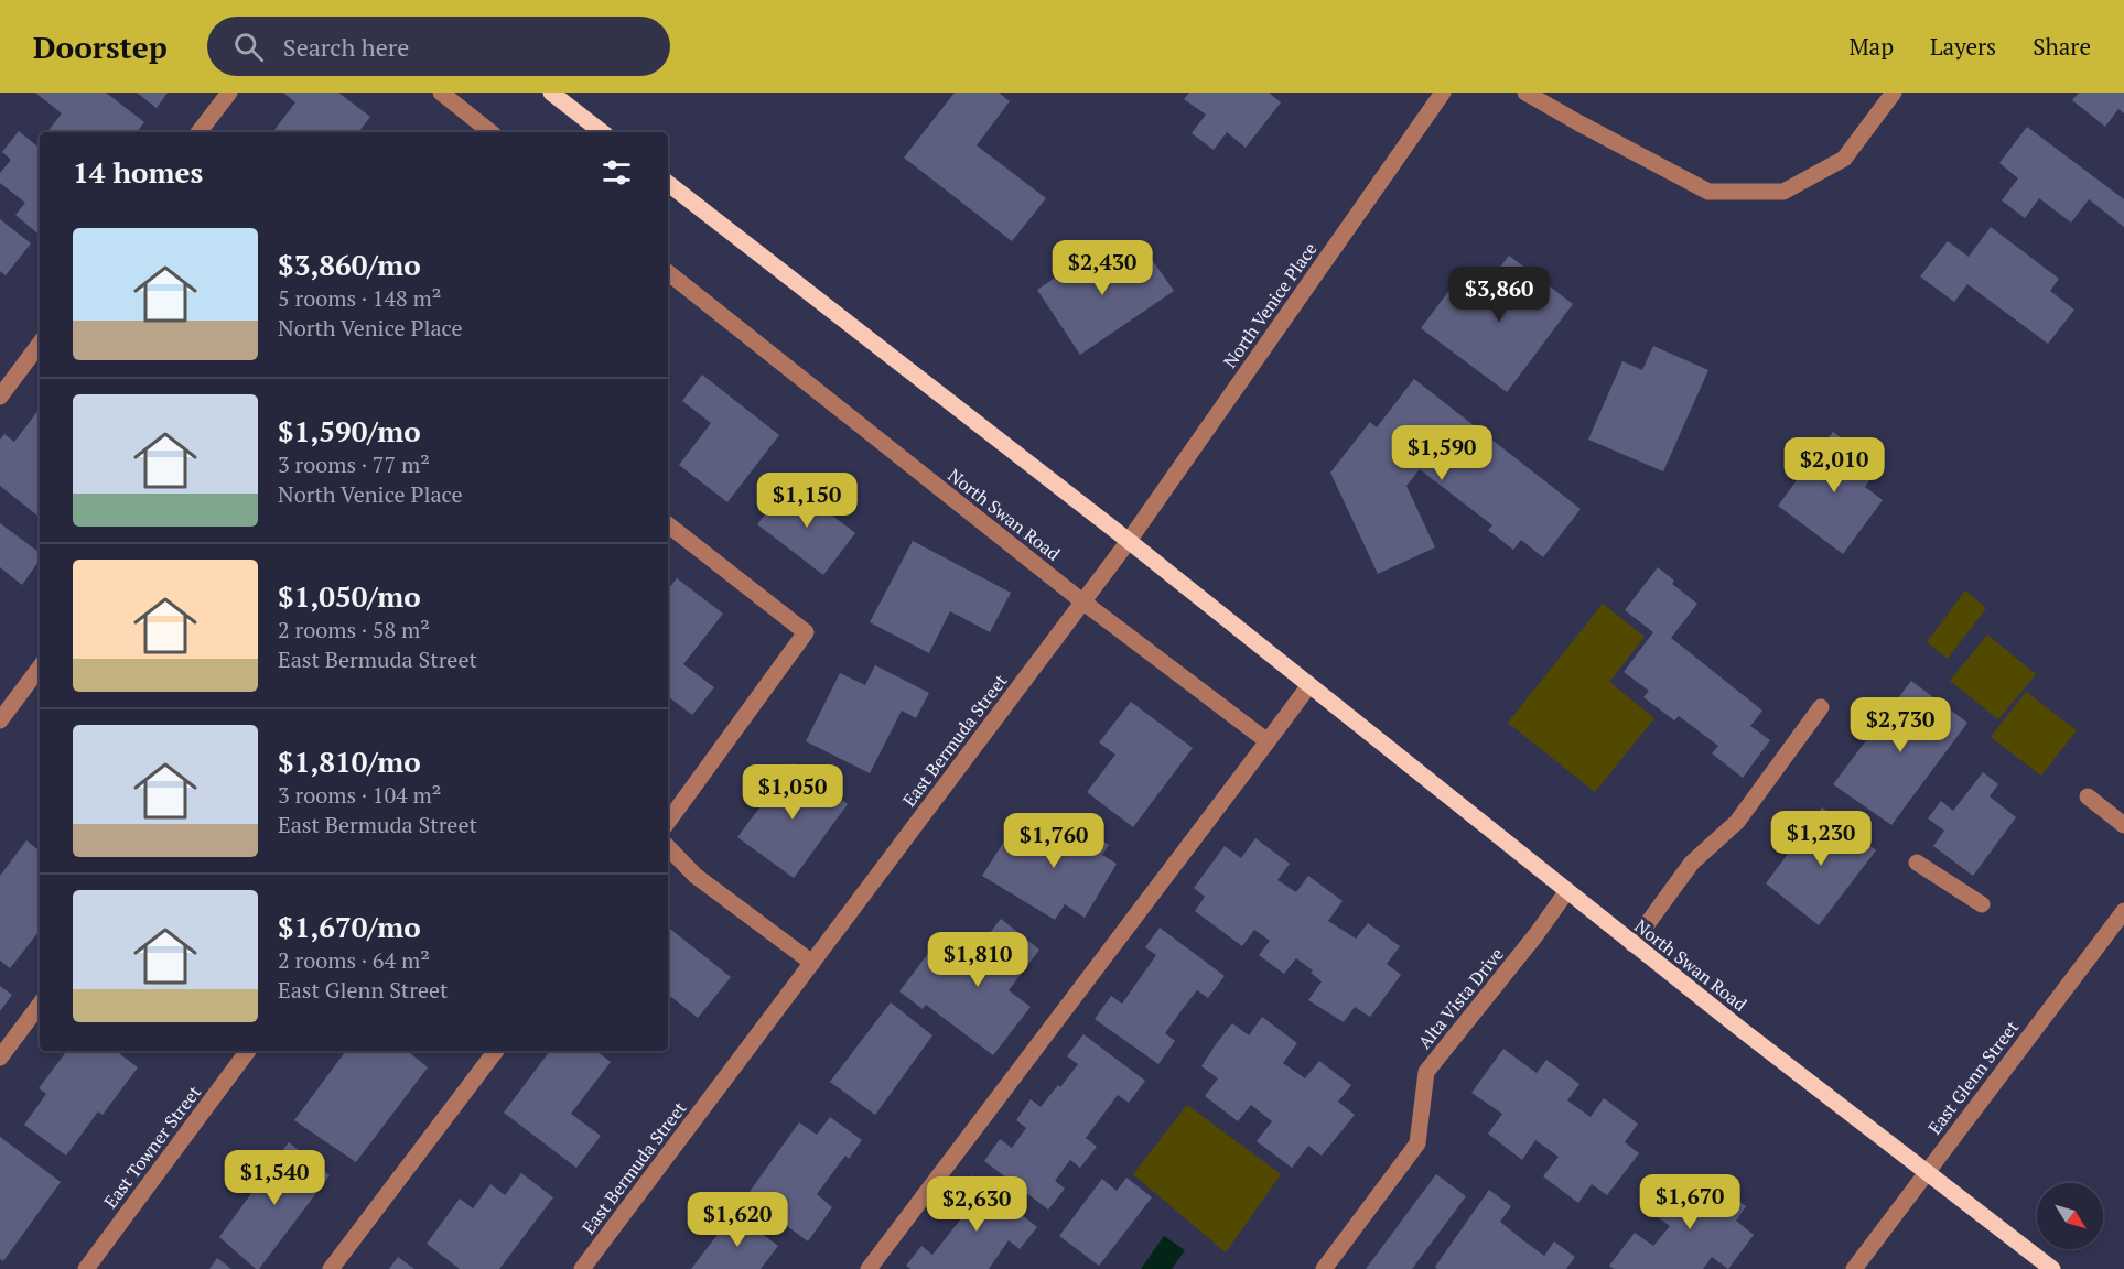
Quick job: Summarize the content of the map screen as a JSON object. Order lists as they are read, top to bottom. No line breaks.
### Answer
{"streets":{"main road":["North Swan Road"],"street":["North Venice Place","East Bermuda Street","Alta Vista Drive","East Glenn Street","East Towner Street"]},"crossings":[["North Venice Place","North Swan Road"],["North Venice Place","East Bermuda Street"],["North Swan Road","East Bermuda Street"],["North Swan Road","Alta Vista Drive"],["North Swan Road","East Glenn Street"]],"north":"bottom right","page":{"header":"Doorstep","search":"Search here","nav":["Map","Layers","Share"],"heading":"14 homes","list":[{"name":"$3,860/mo","note":"5 rooms · 148 m² · North Venice Place"},{"name":"$1,590/mo","note":"3 rooms · 77 m² · North Venice Place"},{"name":"$1,050/mo","note":"2 rooms · 58 m² · East Bermuda Street"},{"name":"$1,810/mo","note":"3 rooms · 104 m² · East Bermuda Street"},{"name":"$1,670/mo","note":"2 rooms · 64 m² · East Glenn Street"}],"price":["$2,430","$3,860","$1,590","$2,010","$1,150","$2,730","$1,050","$1,230","$1,760","$1,810","$1,540","$1,670","$2,630","$1,620"]}}
